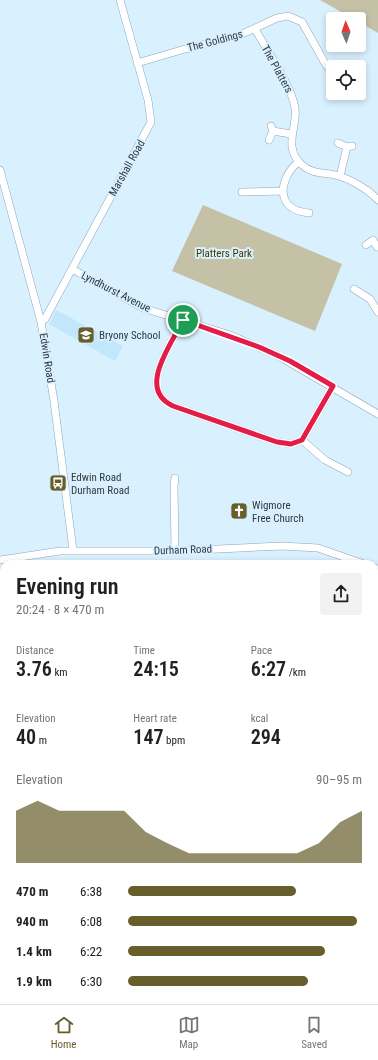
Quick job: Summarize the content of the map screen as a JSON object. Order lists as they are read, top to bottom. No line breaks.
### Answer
{"streets":{"street":["The Goldings","The Platters","Marshall Road","Lyndhurst Avenue","Edwin Road","Durham Road"]},"crossings":[["The Goldings","The Platters"],["The Goldings","Marshall Road"],["Marshall Road","Lyndhurst Avenue"],["Marshall Road","Edwin Road"],["Edwin Road","Durham Road"]],"parks":["Platters Park"],"places":{"school or university":["Bryony School"],"bus stop":["Edwin Road Durham Road"],"church":["Wigmore Free Church"]},"north":"top","page":{"heading":["Evening run","20:24 · 8 × 470 m"],"stats":[["Distance","3.76 km"],["Time","24:15"],["Pace","6:27 /km"],["Elevation","40 m"],["Heart rate","147 bpm"],["kcal","294"]],"chart":["Elevation","90–95 m"],"list":[{"name":"470 m","note":"6:38"},{"name":"940 m","note":"6:08"},{"name":"1.4 km","note":"6:22"},{"name":"1.9 km","note":"6:30"}],"tabs":["Home","Map","Saved"]}}
